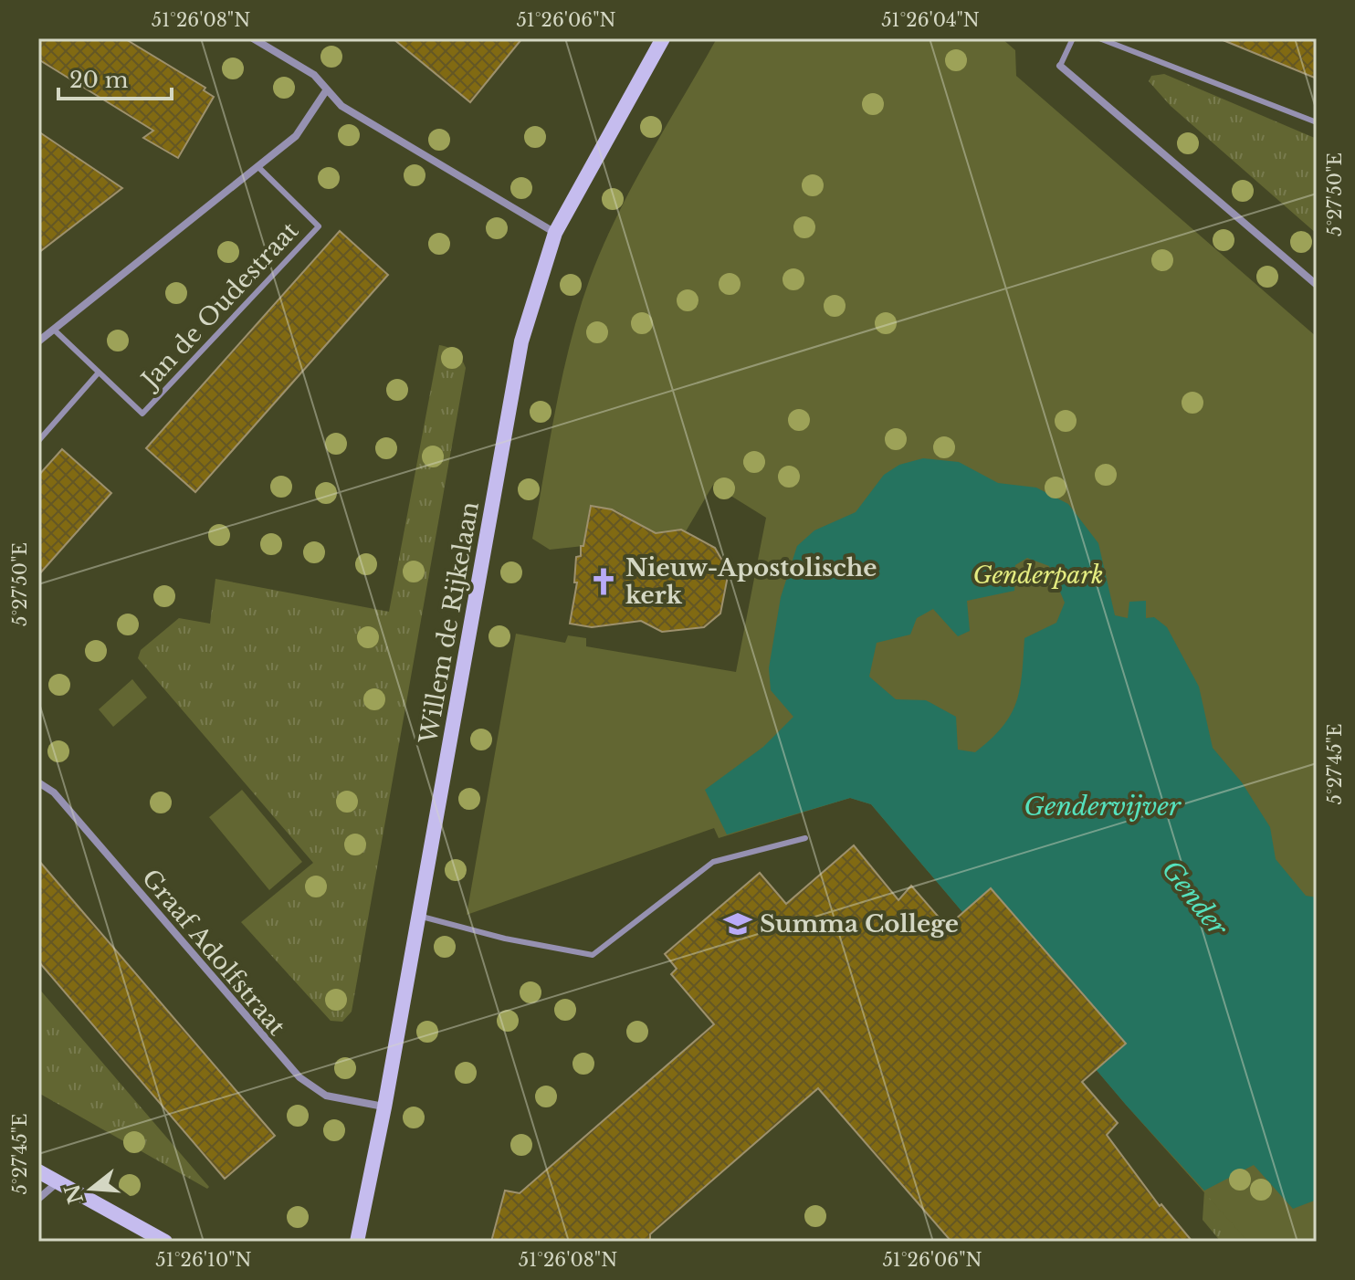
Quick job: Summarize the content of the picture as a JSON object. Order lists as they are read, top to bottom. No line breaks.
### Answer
{"streets":{"street":["Willem de Rijkelaan","Graaf Adolfstraat"],"lane":["Jan de Oudestraat"]},"crossings":[["Willem de Rijkelaan","Graaf Adolfstraat"]],"water":["Gendervijver","Gender"],"parks":["Genderpark"],"places":{"church":["Nieuw-Apostolische kerk"],"school or university":["Summa College"]},"scale_bar":"20 m","north":"left","coordinates":["51°26'08\"N","51°26'06\"N","51°26'04\"N","5°27'50\"E","5°27'45\"E","51°26'10\"N"]}
